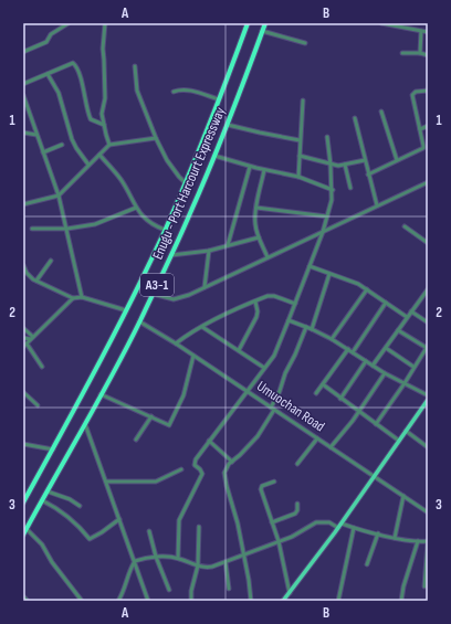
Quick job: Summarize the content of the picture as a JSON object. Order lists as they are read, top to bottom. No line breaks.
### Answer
{"streets":{"highway":["Enugu - Port Harcourt Expressway","A3-1"],"street":["Umuochan Road"]},"crossings":[["Enugu - Port Harcourt Expressway","Umuochan Road"]],"grid":{"columns":["A","B"],"rows":["1","2","3"]}}
